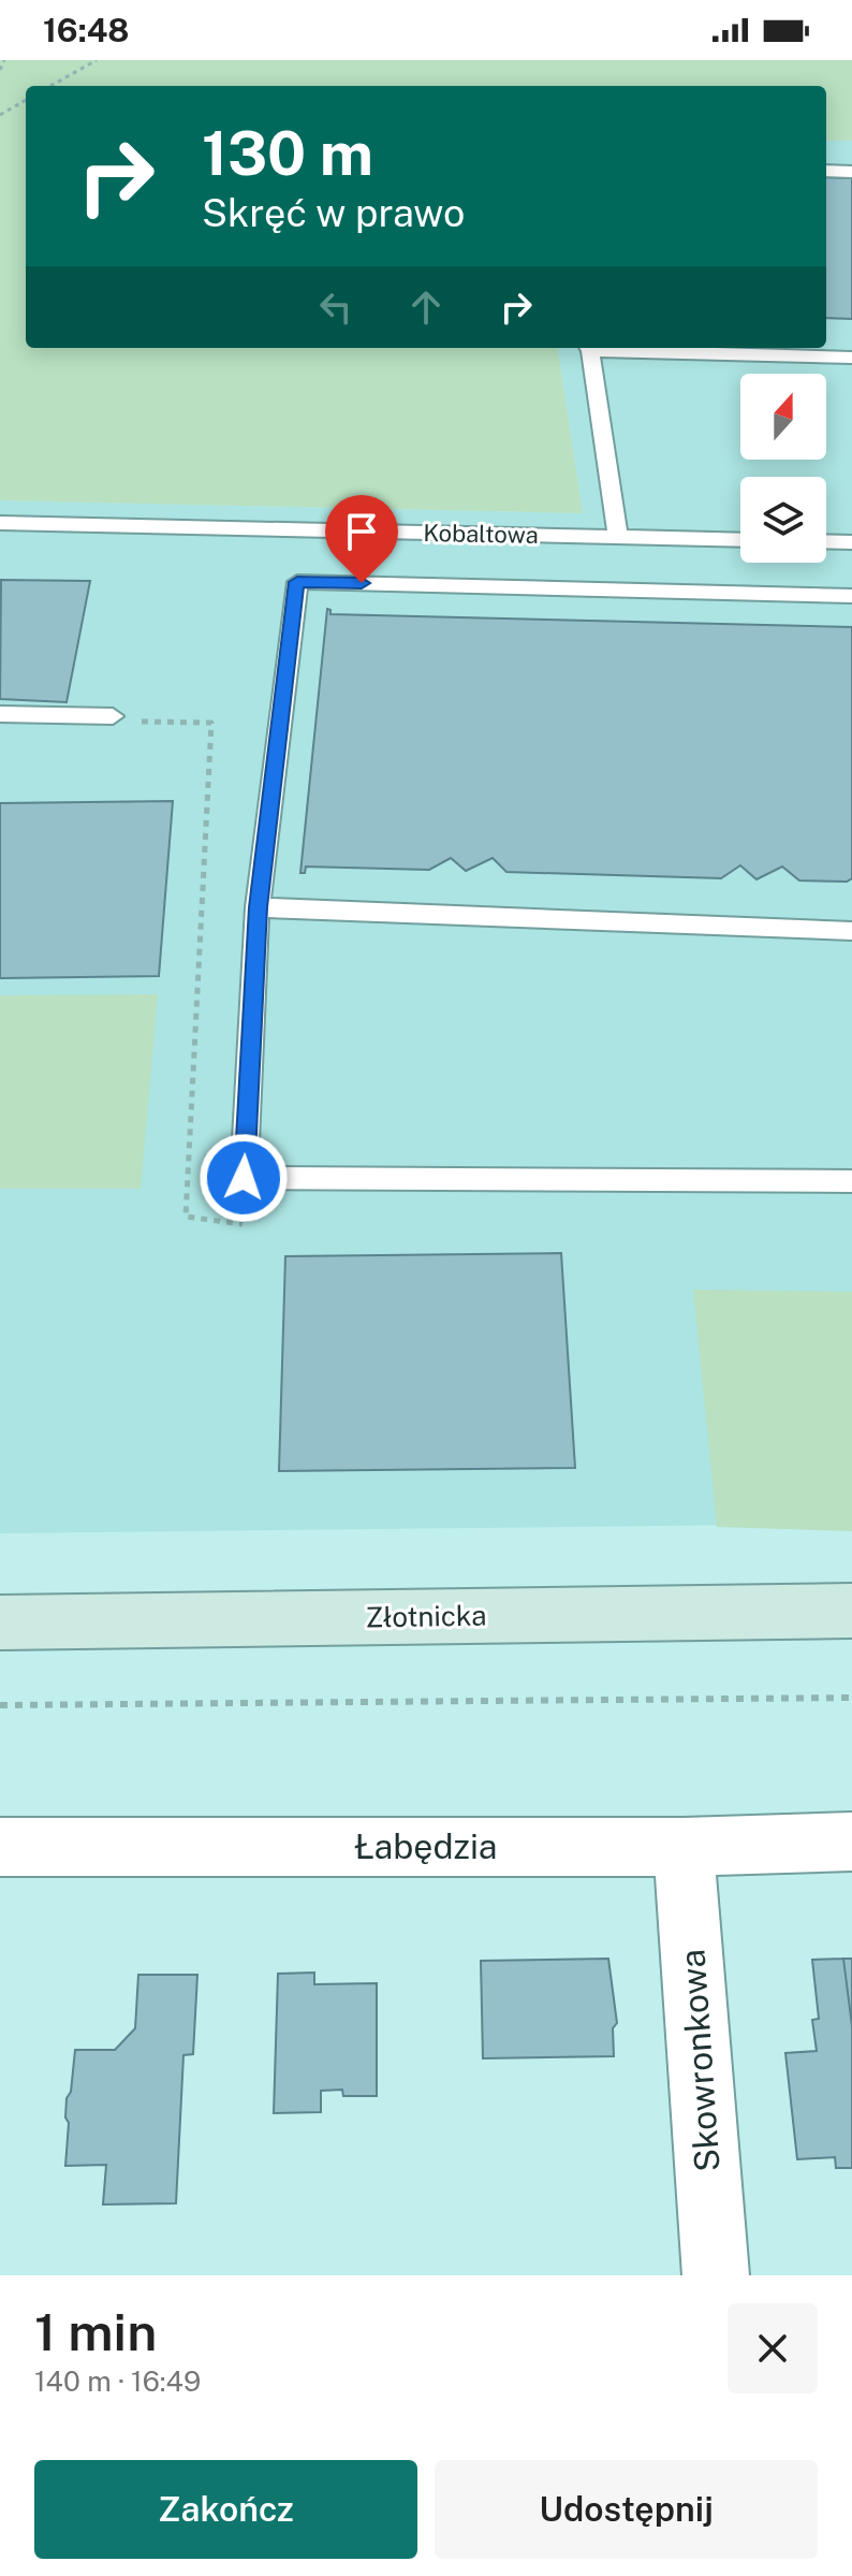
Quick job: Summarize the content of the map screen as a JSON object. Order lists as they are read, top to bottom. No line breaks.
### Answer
{"streets":{"street":["Złotnicka","Łabędzia","Skowronkowa"],"lane":["Kobaltowa"]},"crossings":[["Łabędzia","Skowronkowa"]],"north":"top","page":{"status":"16:48","turn":["130 m","Skręć w prawo"],"heading":["1 min","140 m · 16:49"],"buttons":["Zakończ","Udostępnij"]}}
